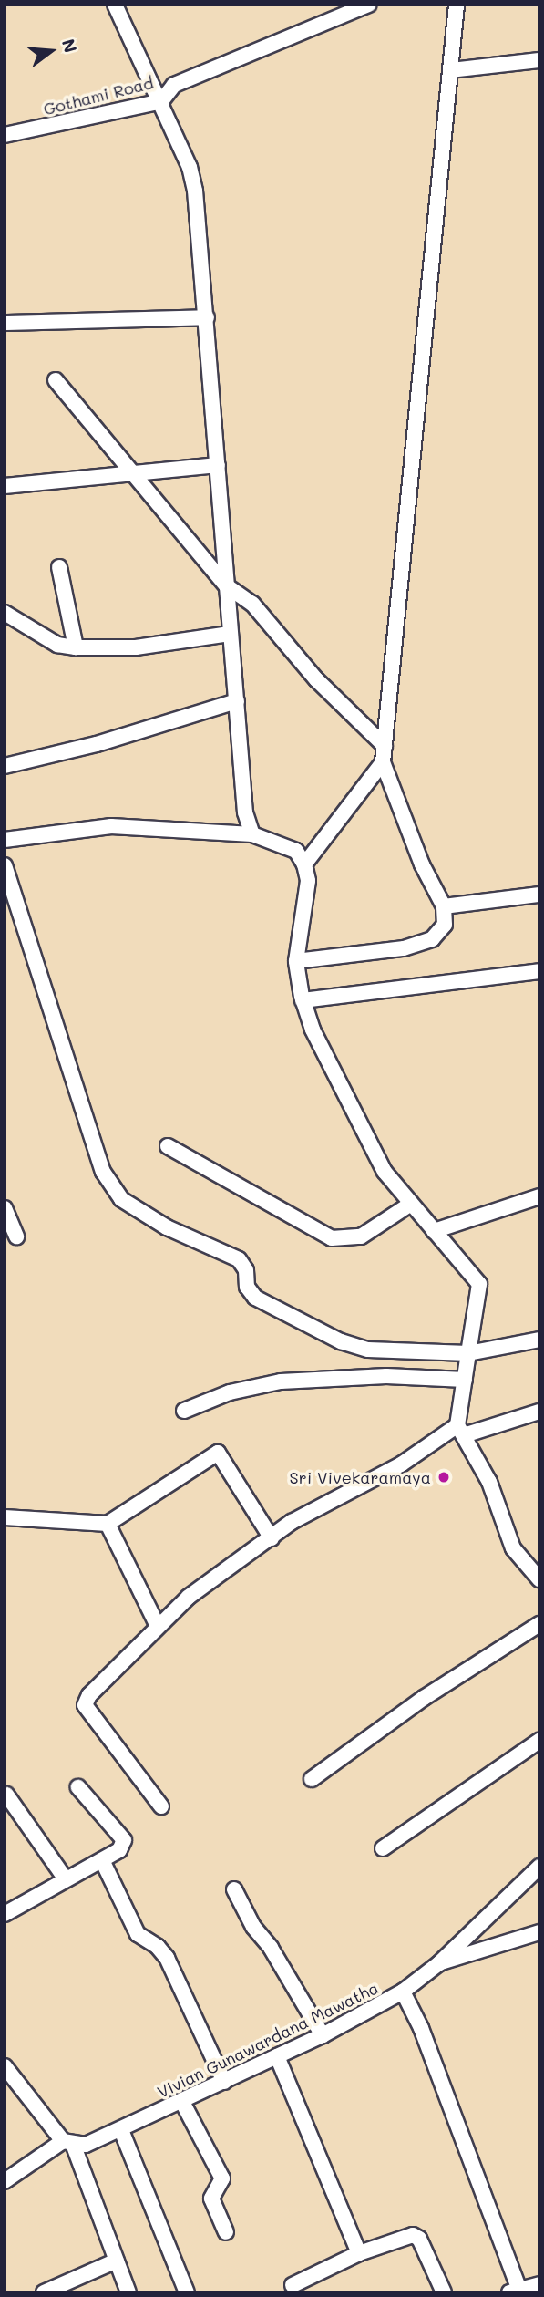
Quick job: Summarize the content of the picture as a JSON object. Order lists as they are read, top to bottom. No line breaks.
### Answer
{"streets":{"street":["Gothami Road","Vivian Gunawardana Mawatha"]},"places":["Sri Vivekaramaya"],"north":"right"}
